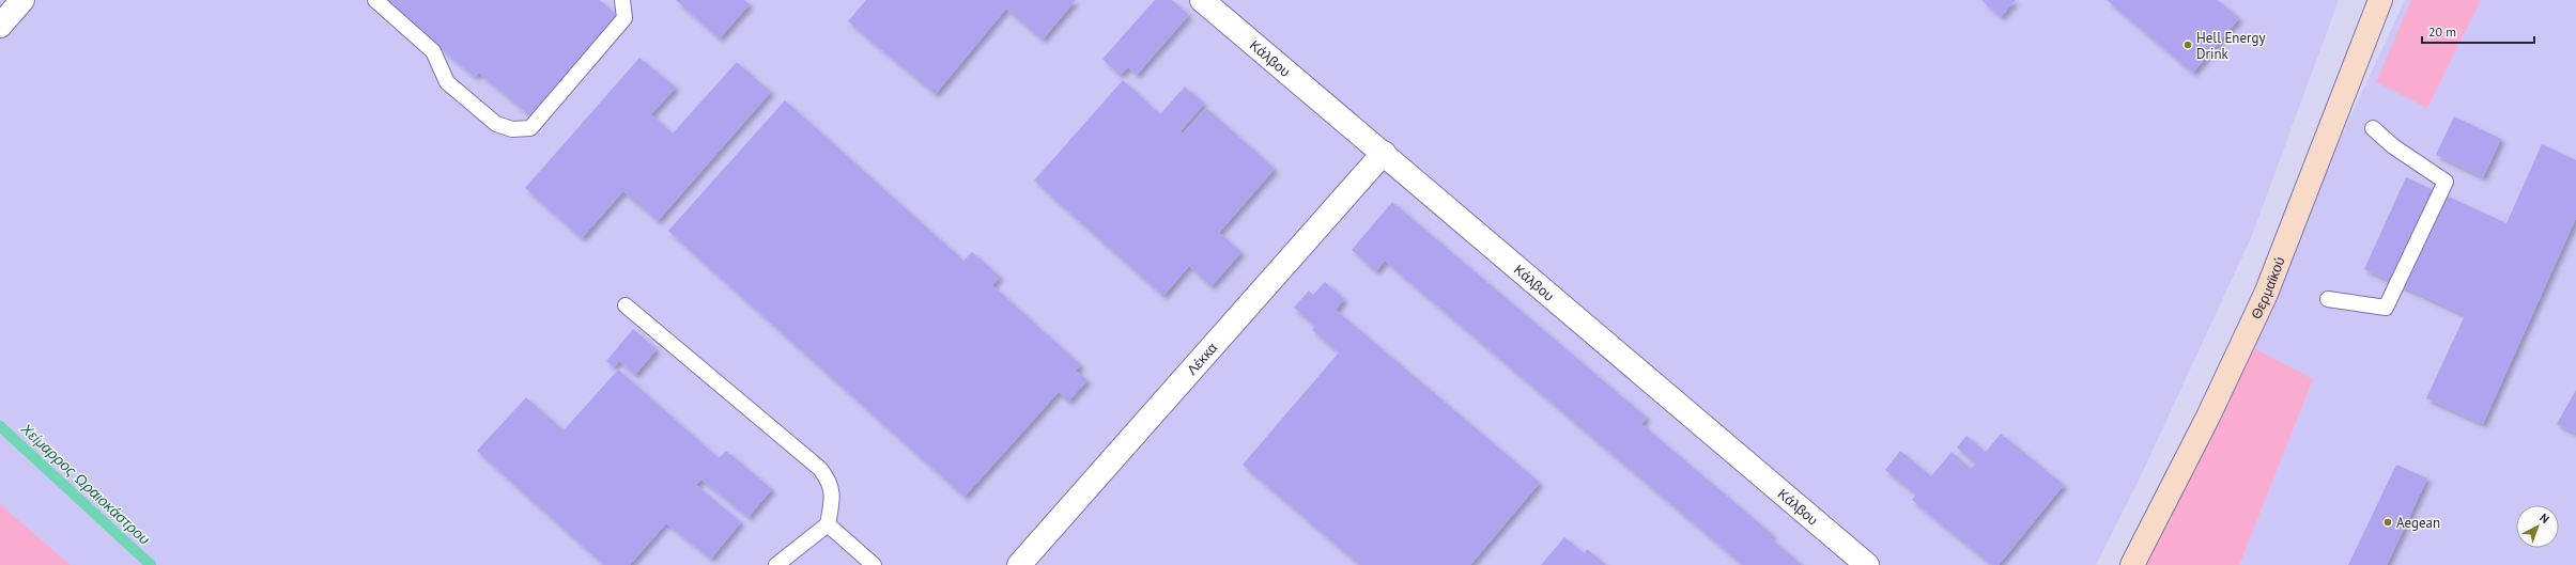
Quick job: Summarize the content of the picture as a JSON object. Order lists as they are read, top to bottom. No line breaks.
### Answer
{"streets":{"street":["Κάλβου","Θερμαϊκού","Λέκκα"]},"crossings":[["Κάλβου","Λέκκα"]],"water":["Χείμαρρος Ωραιοκάστρου"],"places":["Hell Energy Drink","Aegean"],"scale_bar":"20 m","north":"top right"}
